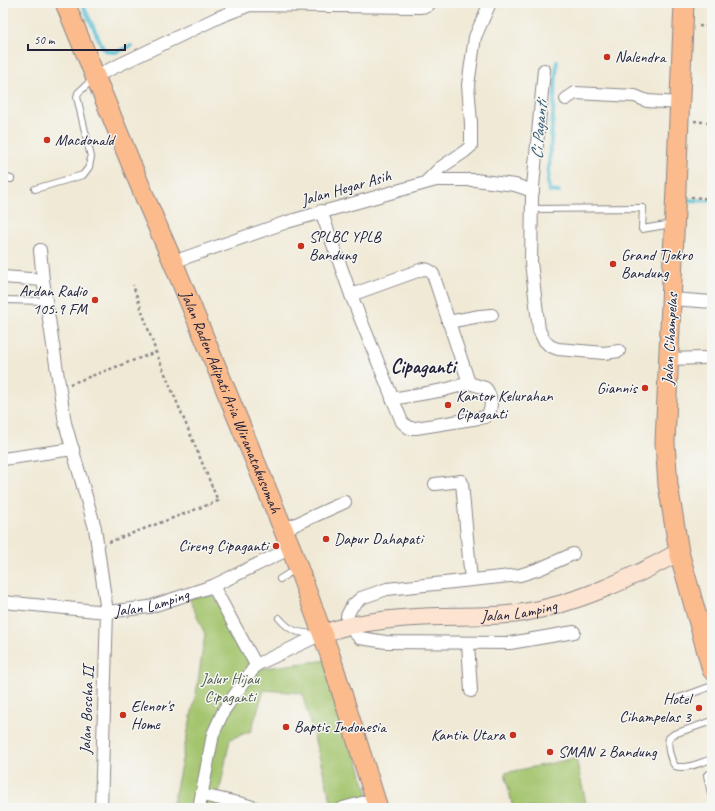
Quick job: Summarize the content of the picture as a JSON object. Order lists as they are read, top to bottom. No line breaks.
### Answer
{"streets":{"main road":["Jalan Cihampelas","Jalan Raden Adipati Aria Wiranatakusumah","Jalan Lamping"],"street":["Jalan Hegar Asih","Jalan Boscha II"]},"crossings":[["Jalan Hegar Asih","Jalan Raden Adipati Aria Wiranatakusumah"],["Jalan Cihampelas","Jalan Lamping"],["Jalan Raden Adipati Aria Wiranatakusumah","Jalan Lamping"],["Jalan Lamping","Jalan Boscha II"]],"districts":["Cipaganti"],"water":["Ci Paganti"],"parks":["Jalur Hijau Cipaganti"],"places":["Nalendra","Macdonald","SPLBC YPLB Bandung","Grand Tjokro Bandung","Ardan Radio 105.9 FM","Giannis","Kantor Kelurahan Cipaganti","Dapur Dahapati","Cireng Cipaganti","Hotel Cihampelas 3","Elenor's Home","Baptis Indonesia","Kantin Utara","SMAN 2 Bandung"],"scale_bar":"50 m"}
